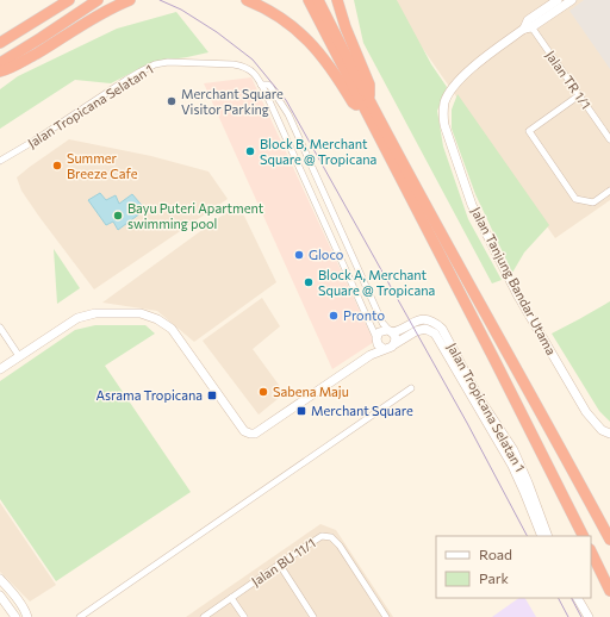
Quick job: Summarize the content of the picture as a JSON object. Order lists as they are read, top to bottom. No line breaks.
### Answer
{"streets":{"street":["Jalan TR 1/1","Jalan Tropicana Selatan 1","Jalan Tanjung Bandar Utama","Jalan BU 11/1"]},"crossings":[["Jalan TR 1/1","Jalan Tanjung Bandar Utama"]],"places":{"other":["Merchant Square Visitor Parking","Block B, Merchant Square @ Tropicana","Summer Breeze Cafe","Bayu Puteri Apartment swimming pool","Gloco","Block A, Merchant Square @ Tropicana","Pronto","Sabena Maju"],"transit":["Asrama Tropicana","Merchant Square"]},"legend":["Road","Park"]}
